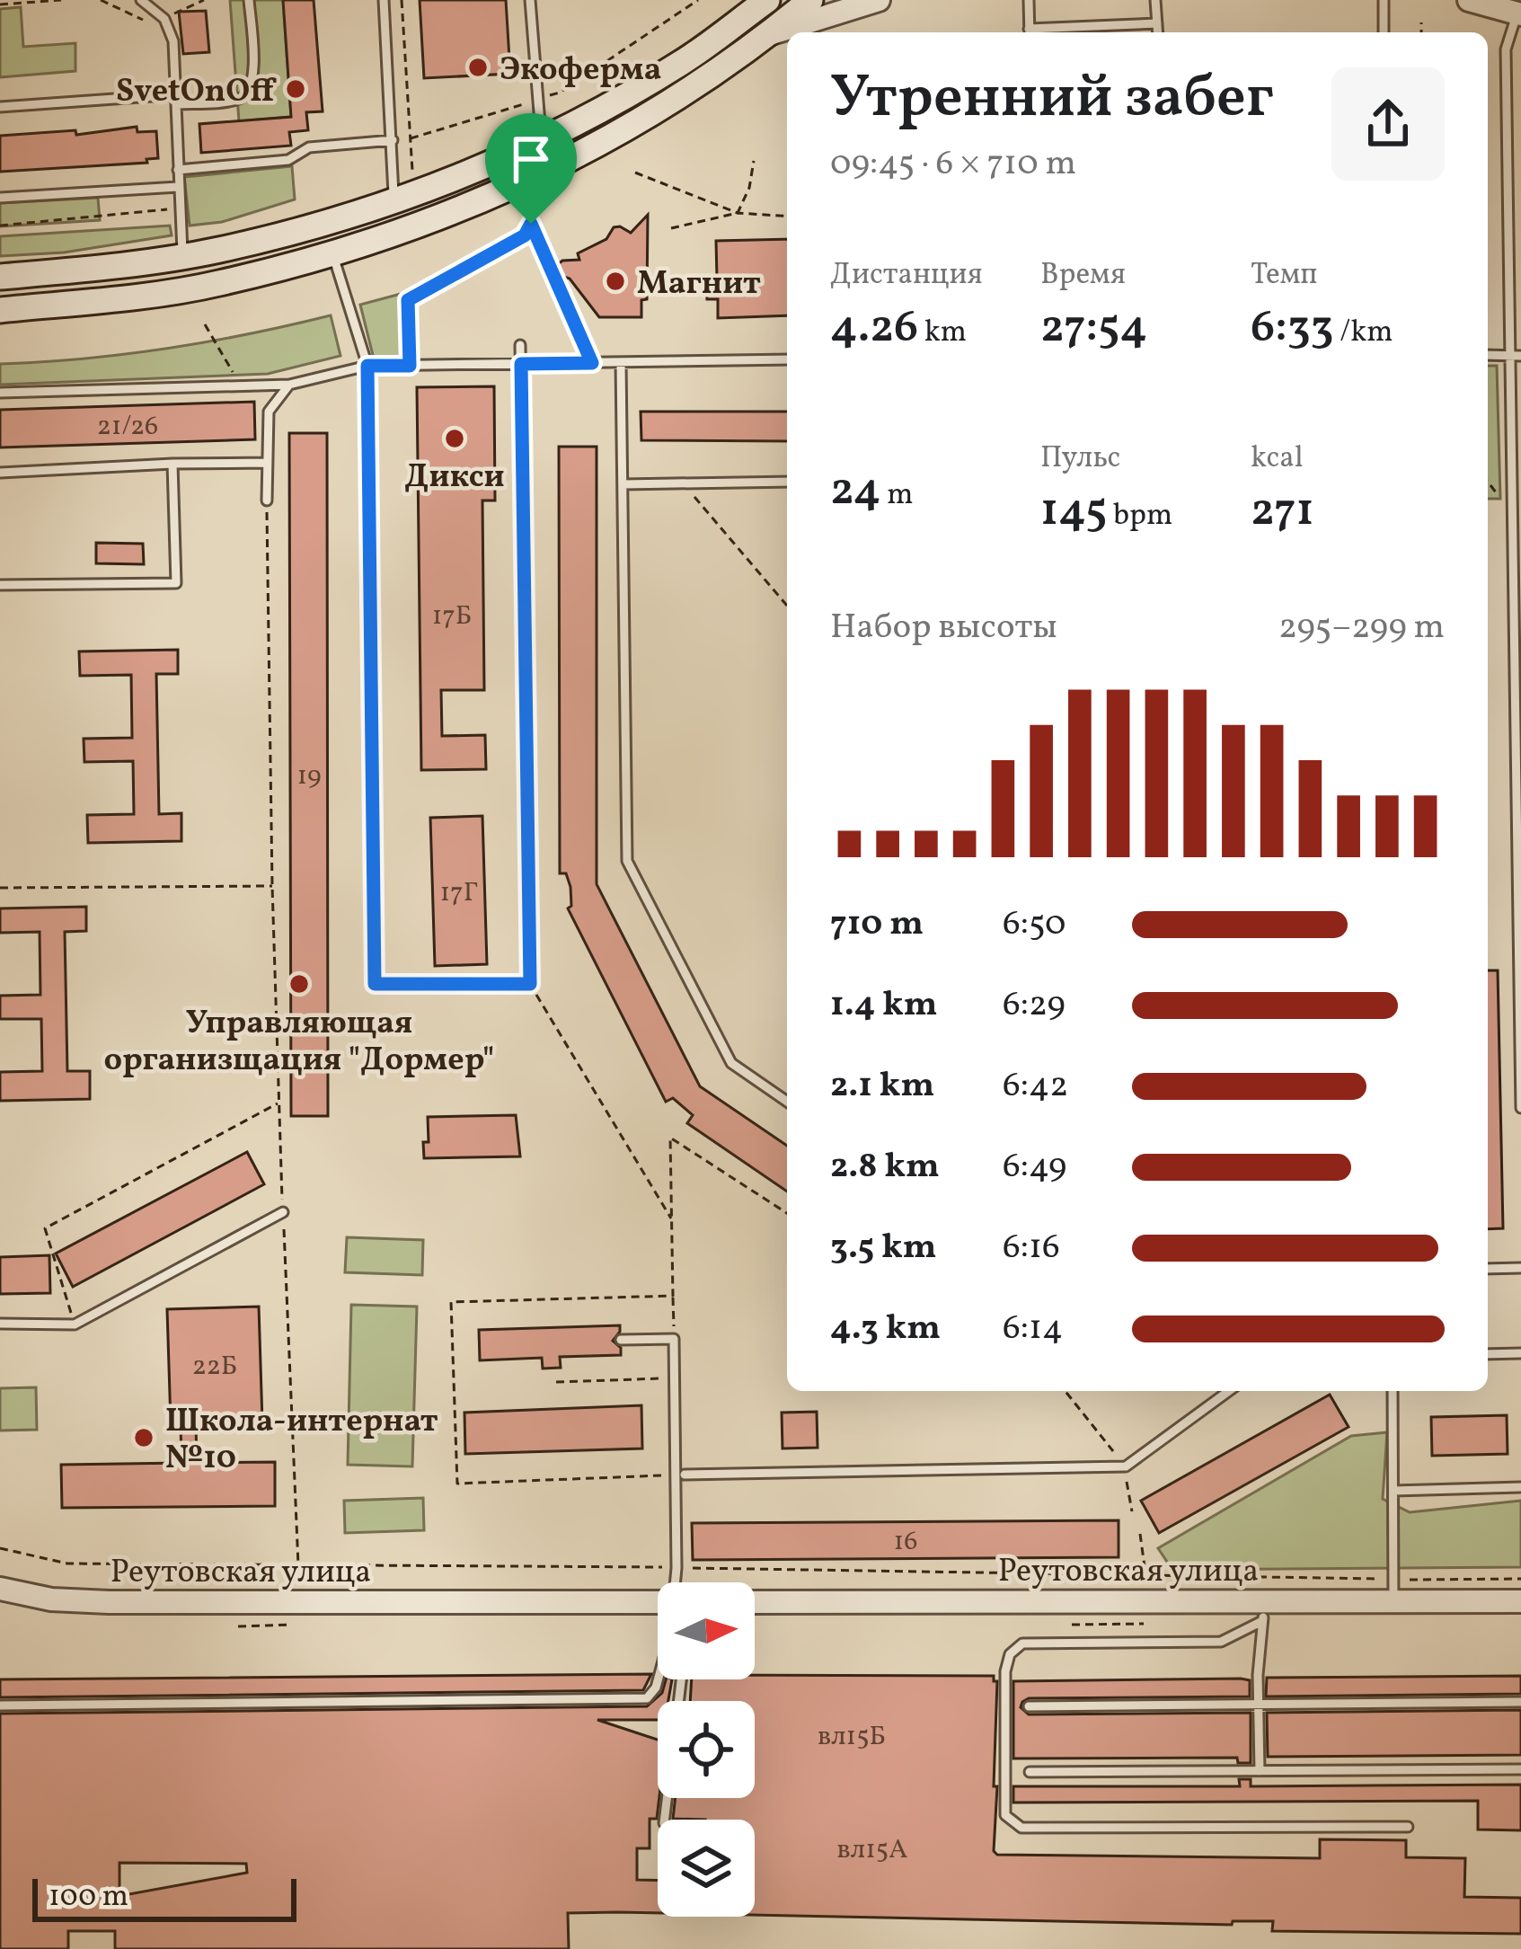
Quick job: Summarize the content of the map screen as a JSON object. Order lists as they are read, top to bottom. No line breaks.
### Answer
{"streets":{"street":["Реутовская улица"]},"places":["Экоферма","SvetOnOff","Магнит","Дикси","Управляющая организщация \"Дормер\"","Школа-интернат №10"],"house_numbers":["21/26","17Б","19","17Г","22Б","16","вл15Б","вл15А"],"scale_bar":"100 m","north":"right","page":{"heading":["Утренний забег","09:45 · 6 × 710 m"],"stats":[["Дистанция","4.26 km"],["Время","27:54"],["Темп","6:33 /km"],["24 m"],["Пульс","145 bpm"],["kcal","271"]],"chart":["Набор высоты","295–299 m"],"list":[{"name":"710 m","note":"6:50"},{"name":"1.4 km","note":"6:29"},{"name":"2.1 km","note":"6:42"},{"name":"2.8 km","note":"6:49"},{"name":"3.5 km","note":"6:16"},{"name":"4.3 km","note":"6:14"}],"scale":"100 m"}}
